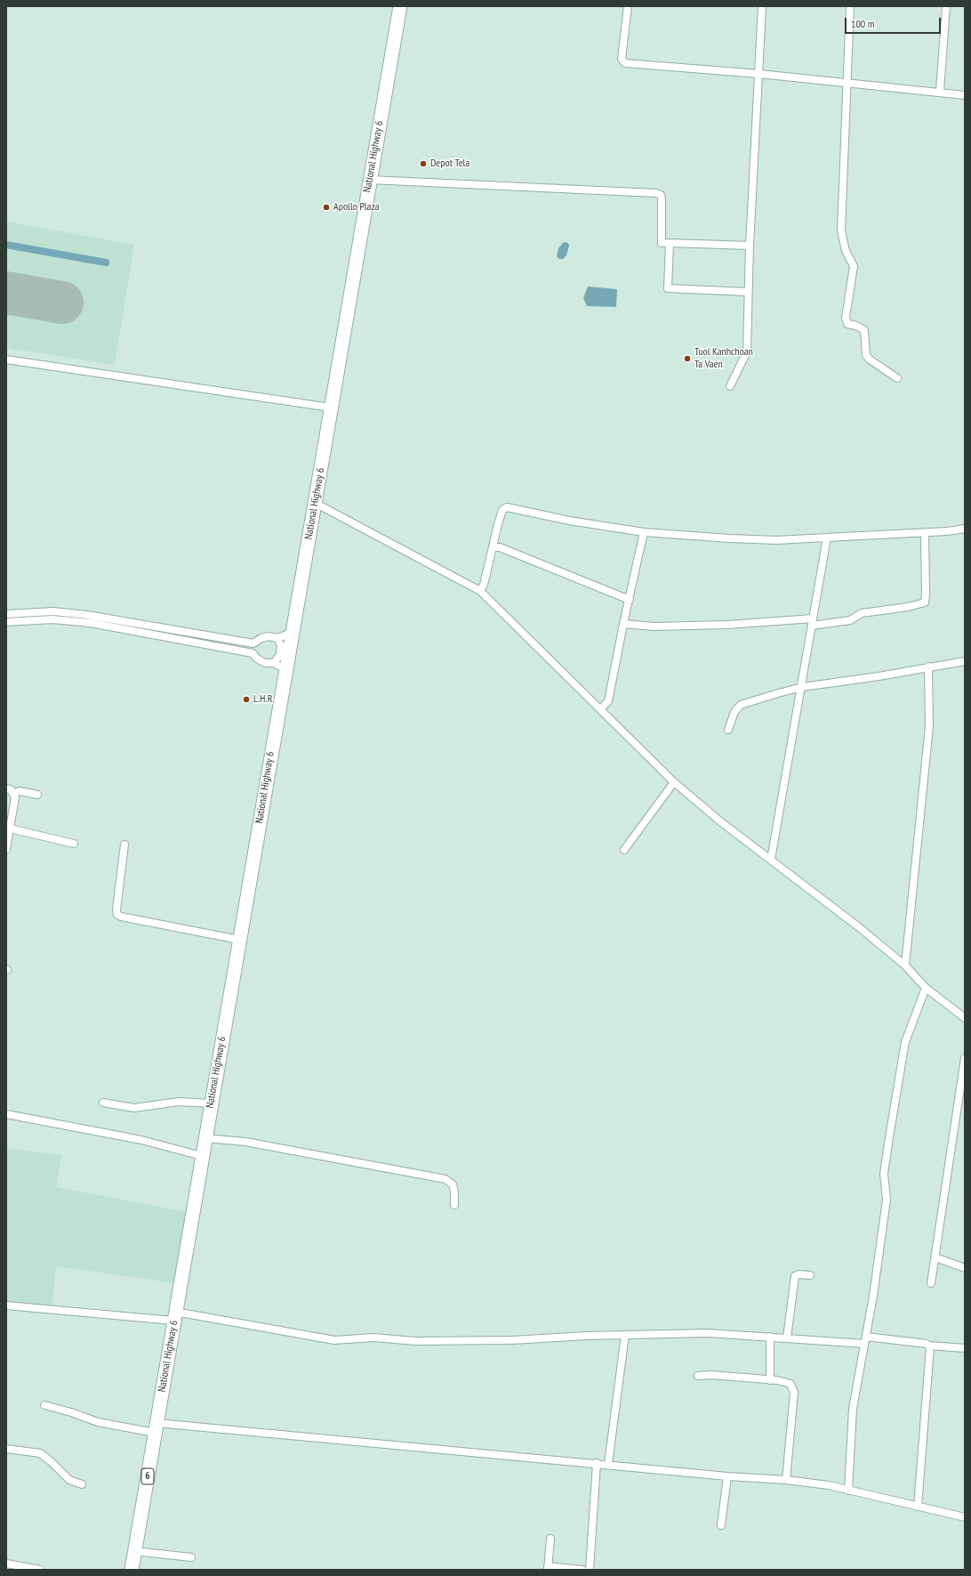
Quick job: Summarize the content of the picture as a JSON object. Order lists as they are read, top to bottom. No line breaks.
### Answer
{"streets":{"highway":["National Highway 6","6"]},"places":["Depot Tela","Apollo Plaza","Tuol Kanhchoan Ta Vaen","L.H.R."],"scale_bar":"100 m"}
